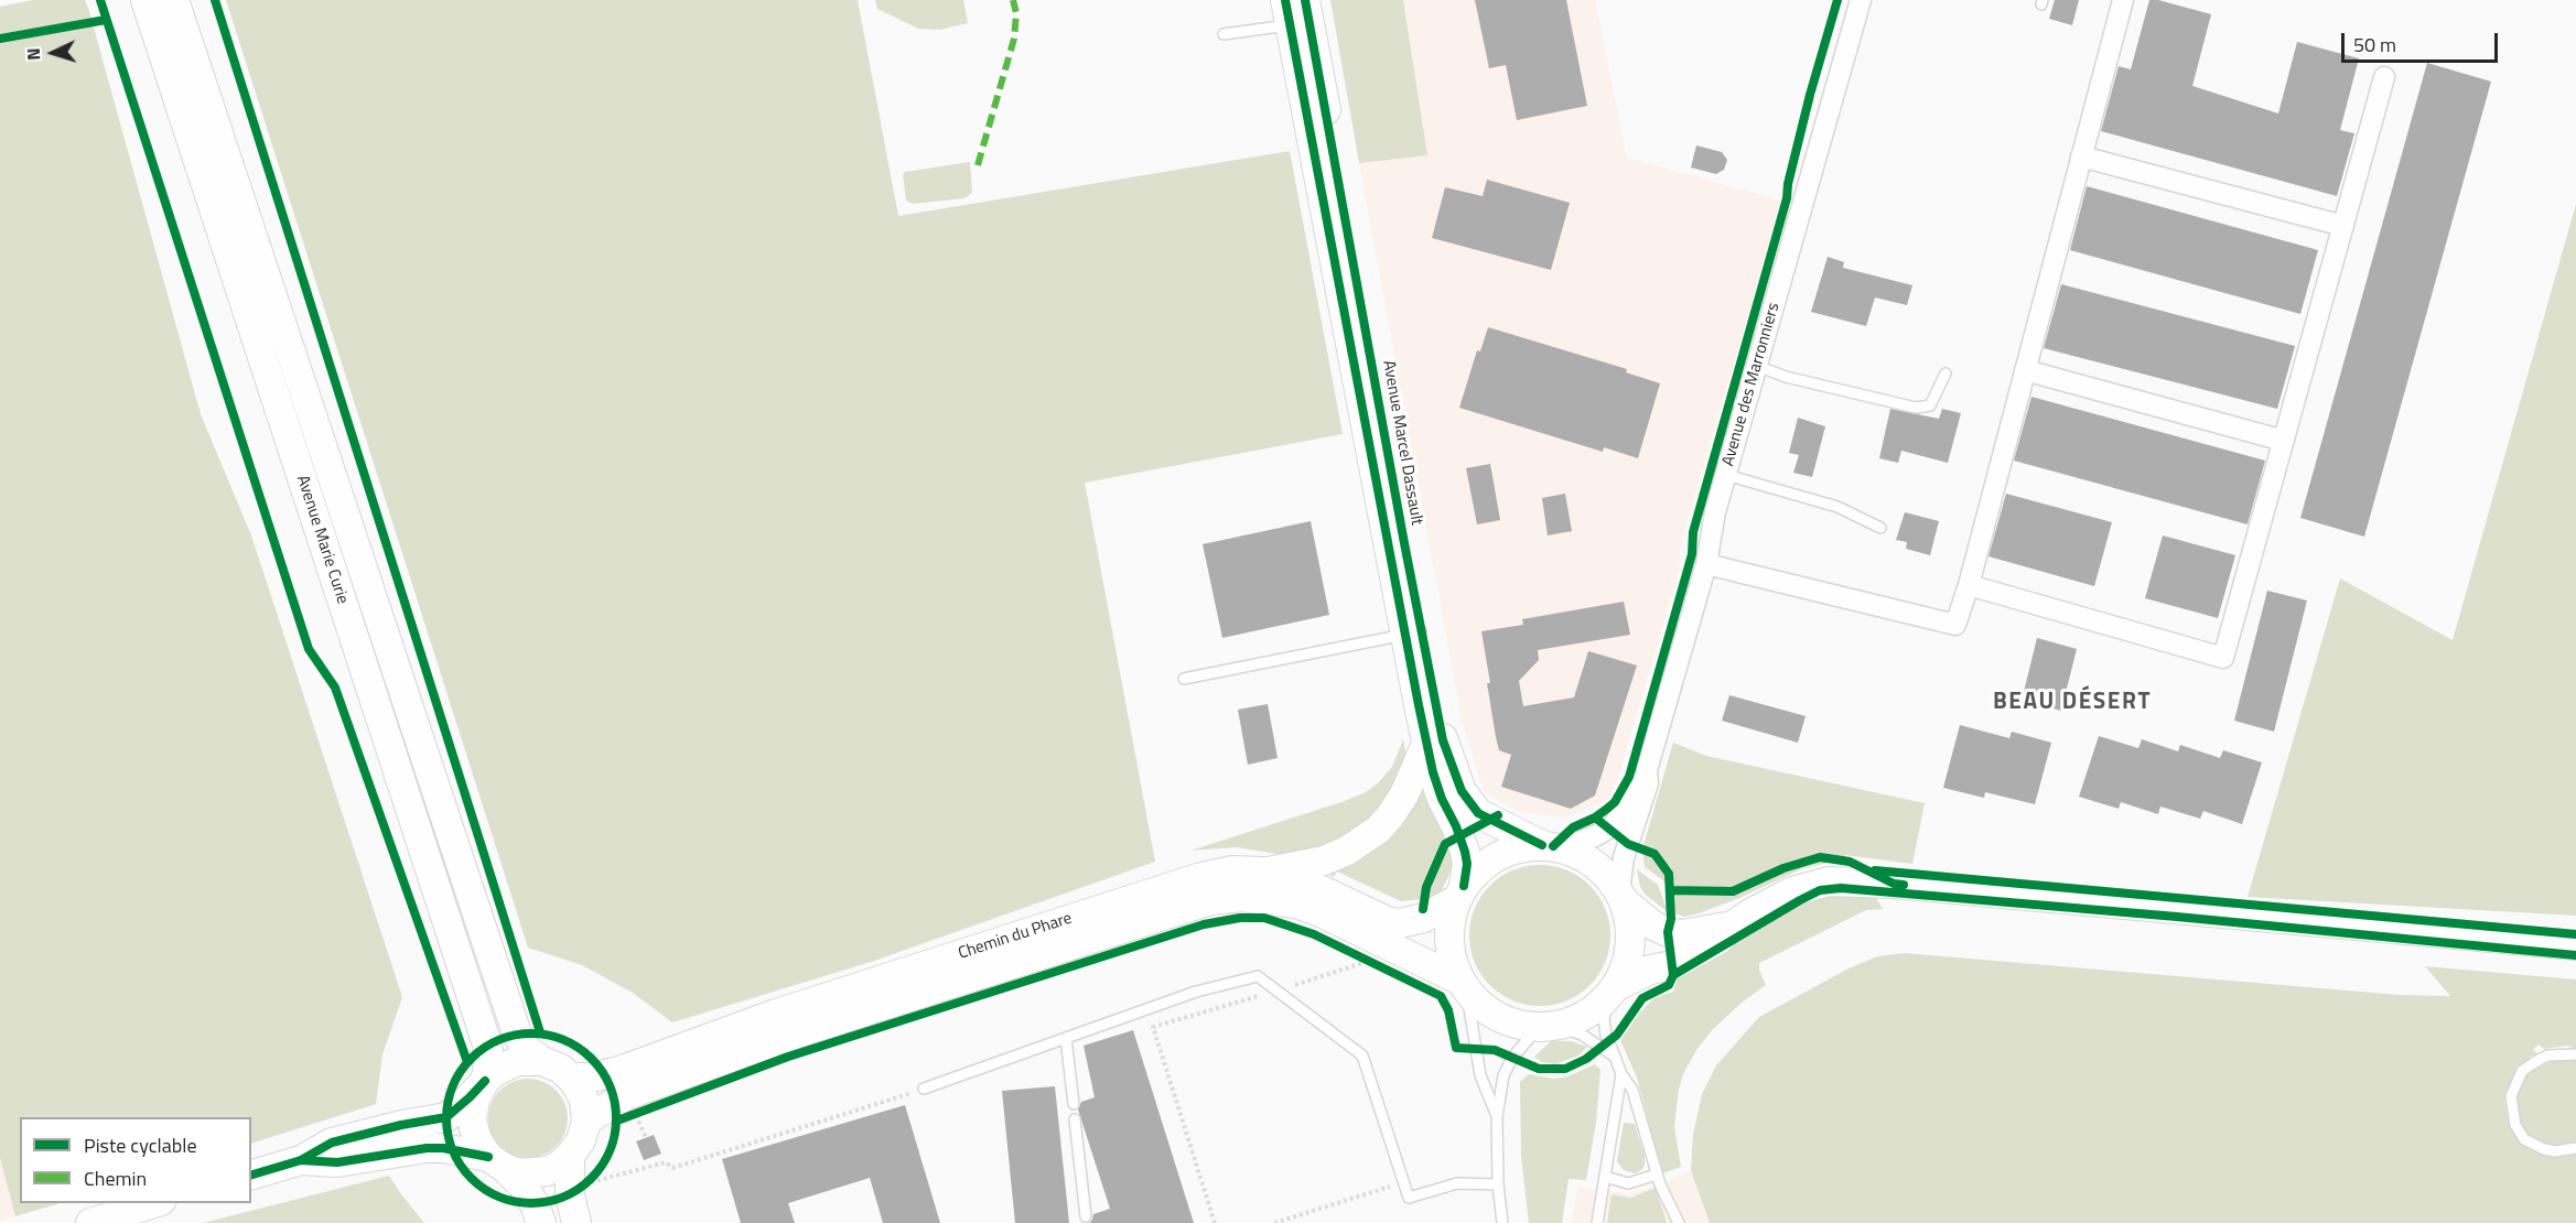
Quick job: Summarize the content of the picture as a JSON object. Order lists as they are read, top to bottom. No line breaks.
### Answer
{"streets":{"main road":["Avenue Marcel Dassault","Avenue Marie Curie","Chemin du Phare"],"street":["Avenue des Marronniers"]},"crossings":[["Avenue des Marronniers","Avenue Marcel Dassault"],["Avenue des Marronniers","Chemin du Phare"],["Avenue Marcel Dassault","Chemin du Phare"],["Avenue Marie Curie","Chemin du Phare"]],"districts":["BEAU DÉSERT"],"legend":["Piste cyclable","Chemin"],"scale_bar":"50 m","north":"left"}
